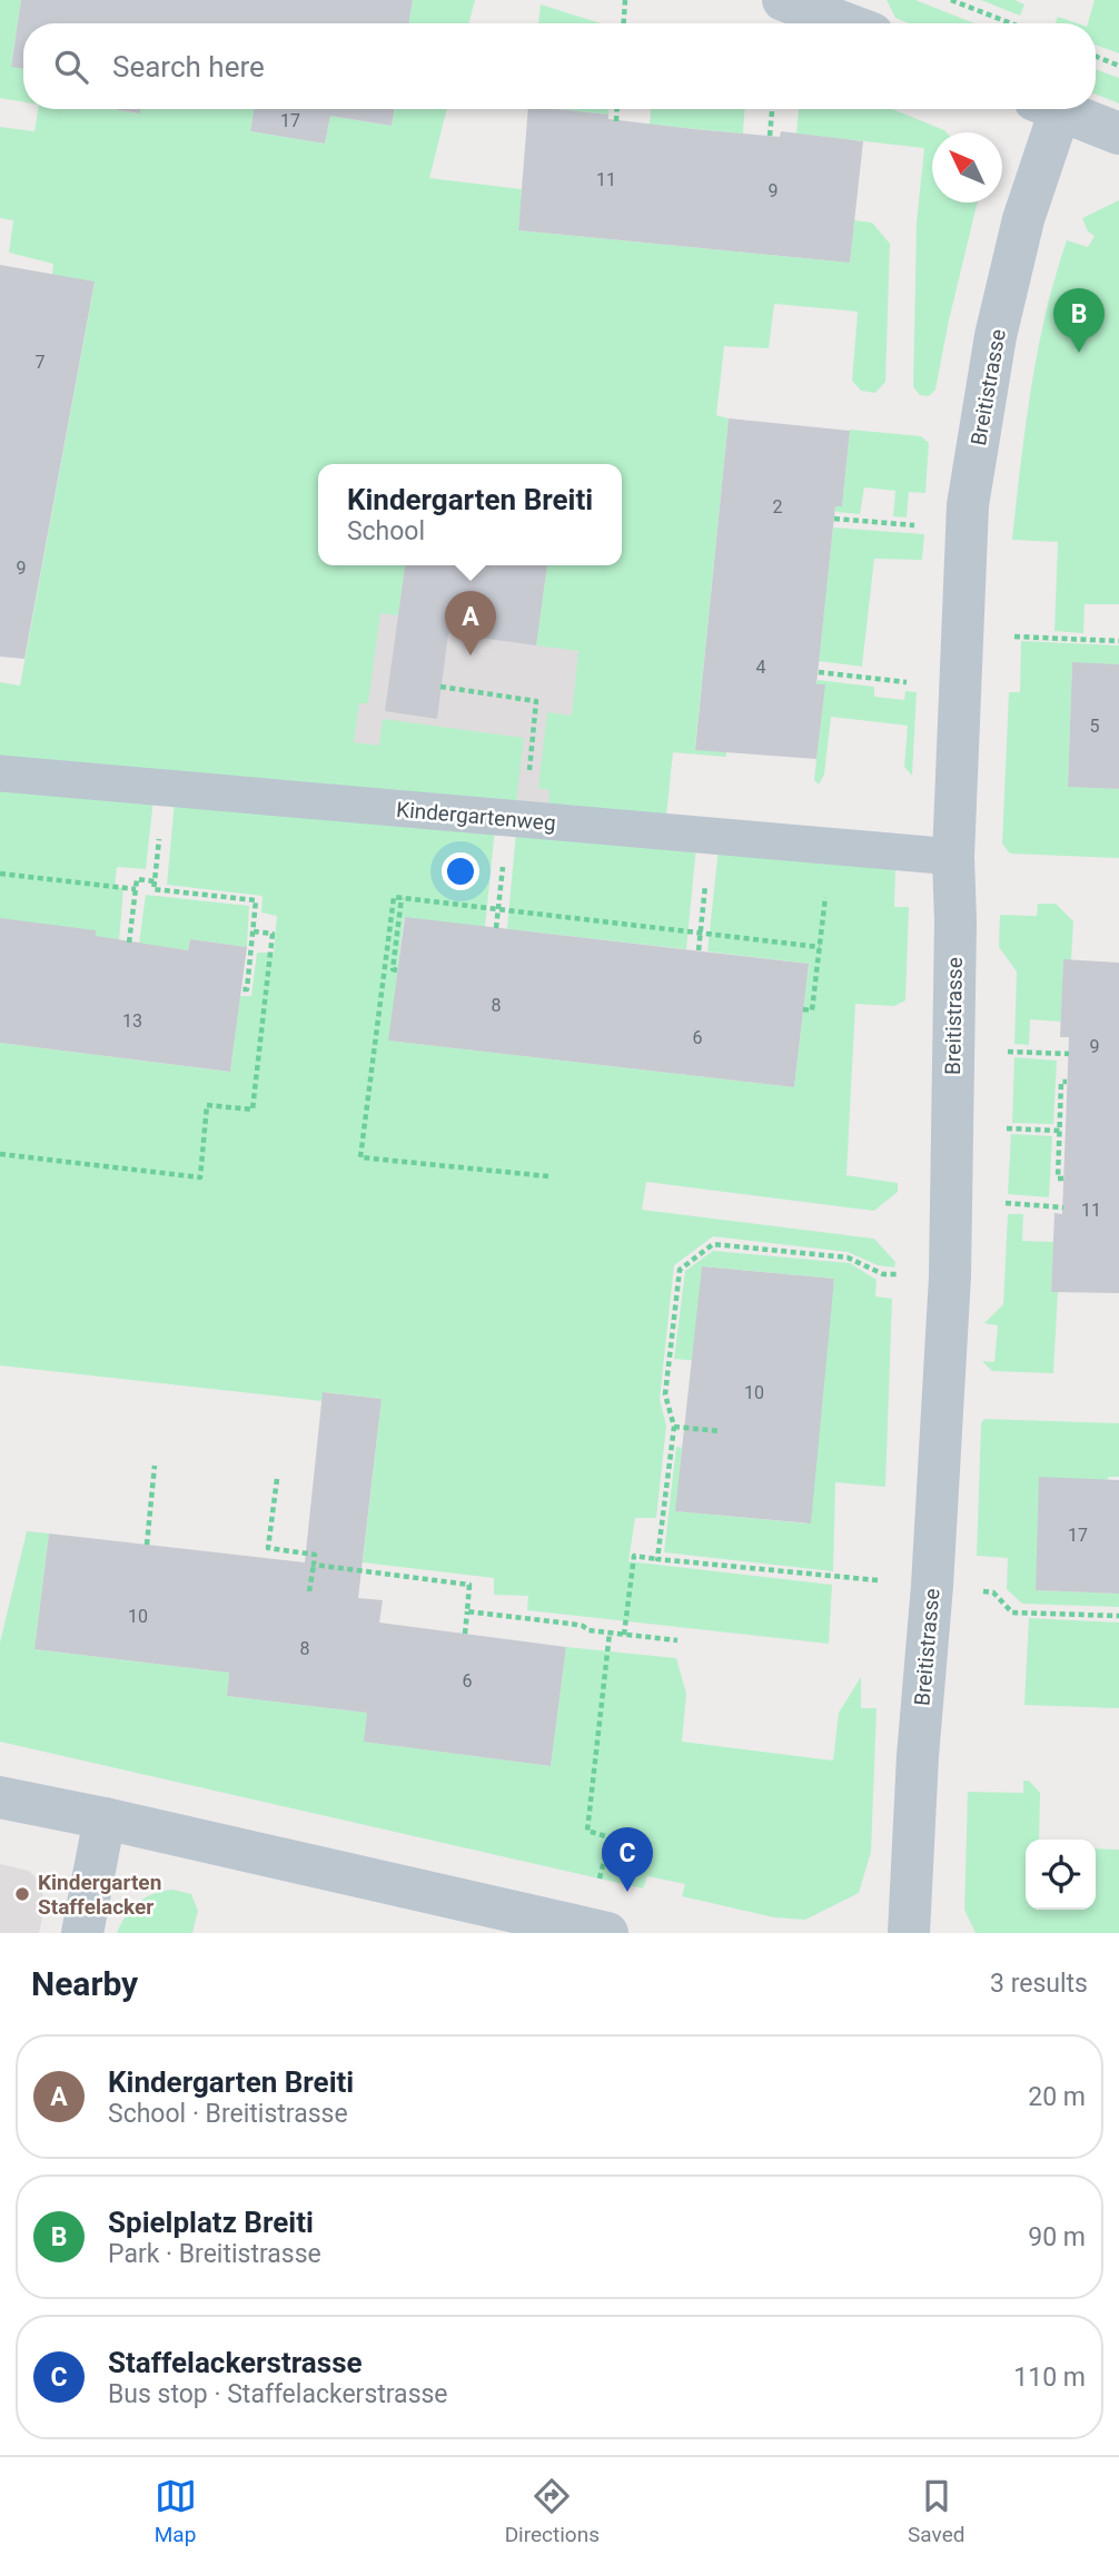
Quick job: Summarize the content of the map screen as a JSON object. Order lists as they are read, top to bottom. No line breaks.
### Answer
{"streets":{"street":["Breitistrasse"],"lane":["Kindergartenweg"]},"crossings":[["Breitistrasse","Kindergartenweg"]],"places":["Kindergarten Staffelacker"],"house_numbers":["17","11","9","7","2","9","4","5","8","13","6","9","11","10","17","10","8","6"],"north":"top left","page":{"search":"Search here","pins":["B","A","C"],"popup":["Kindergarten Breiti","School"],"heading":["Nearby","3 results"],"list":[{"mark":"A","name":"Kindergarten Breiti","note":"School · Breitistrasse","value":"20 m"},{"mark":"B","name":"Spielplatz Breiti","note":"Park · Breitistrasse","value":"90 m"},{"mark":"C","name":"Staffelackerstrasse","note":"Bus stop · Staffelackerstrasse","value":"110 m"}],"nav":["Map","Directions","Saved"]}}
